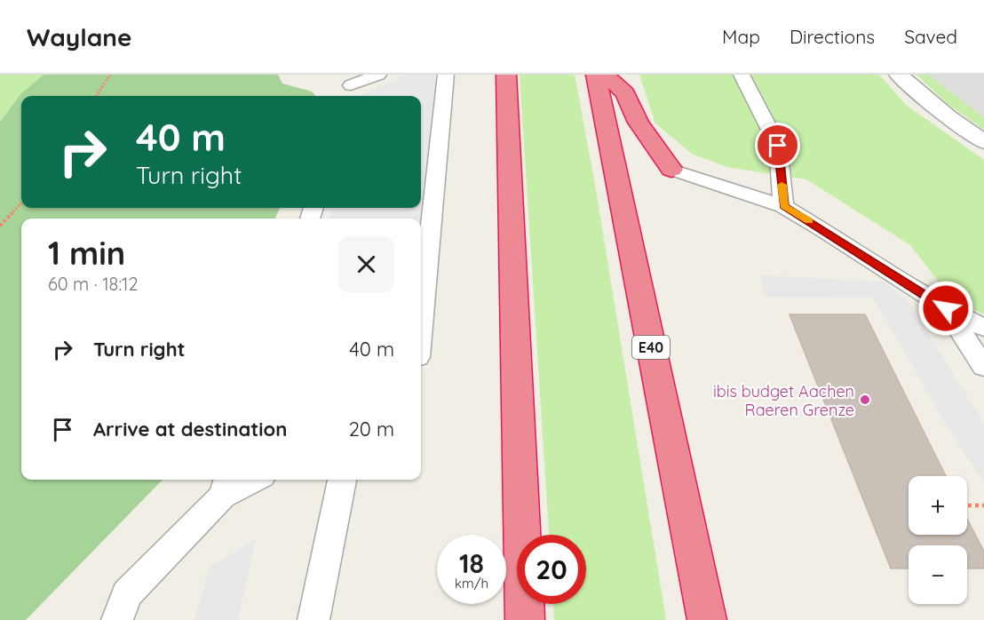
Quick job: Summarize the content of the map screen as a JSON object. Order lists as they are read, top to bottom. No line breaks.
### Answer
{"streets":{"highway":["E40"]},"places":["ibis budget Aachen Raeren Grenze"],"page":{"header":"Waylane","nav":["Map","Directions","Saved"],"turn":["40 m","Turn right"],"heading":["1 min","60 m · 18:12"],"list":[{"name":"Turn right","value":"40 m"},{"name":"Arrive at destination","value":"20 m"}],"map_buttons":["+","−"],"speed":"18 km/h","limit":"20"}}
